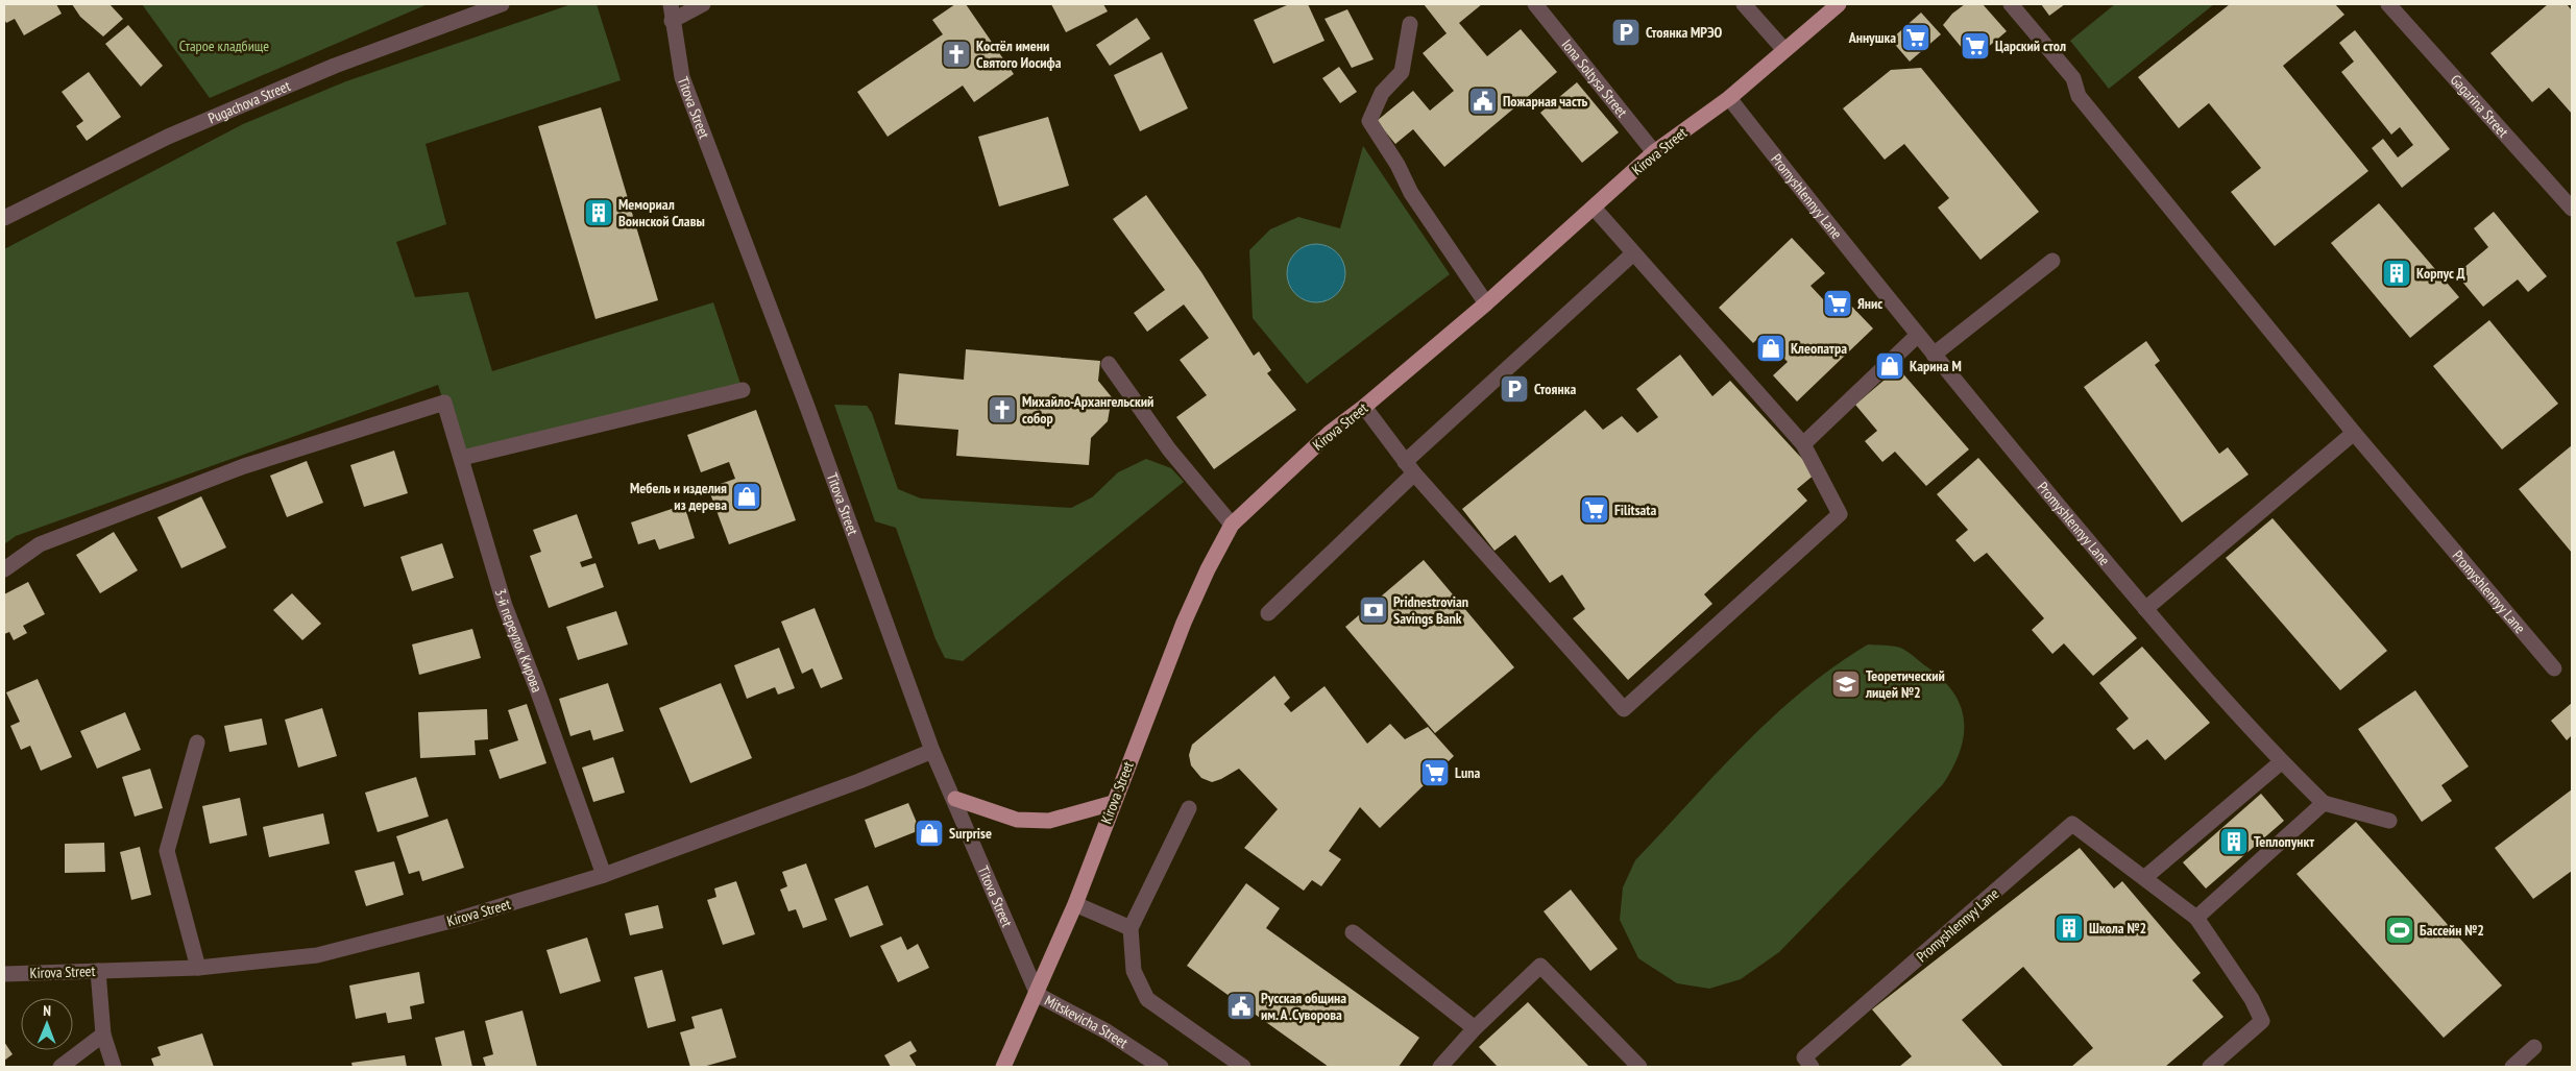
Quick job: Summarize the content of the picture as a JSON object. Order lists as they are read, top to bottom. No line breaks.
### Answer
{"streets":{"main road":["Kirova Street"],"street":["Iona Soltysa Street","Pugachova Street","Gagarina Street","Titova Street","Promyshlennyy Lane","3-й переулок Кирова","Mitskevicha Street"]},"crossings":[["Iona Soltysa Street","Kirova Street"],["Titova Street","Kirova Street"],["Titova Street","Mitskevicha Street"],["Kirova Street","Promyshlennyy Lane"],["Kirova Street","3-й переулок Кирова"],["Kirova Street","Mitskevicha Street"]],"parks":["Старое кладбище"],"places":{"parking":["Стоянка МРЭО","Стоянка"],"supermarket":["Аннушка","Царский стол","Янис","Filitsata","Luna"],"church":["Костёл имени Святого Иосифа","Михайло-Архангельский собор"],"public building":["Пожарная часть","Русская община им. А .Суворова"],"building":["Мемориал Воинской Славы","Корпус Д","Теплопункт","Школа №2"],"shop":["Клеопатра","Карина М","Мебель и изделия из дерева","Surprise"],"bank":["Pridnestrovian Savings Bank"],"school or university":["Теоретический лицей №2"],"sports":["Бассейн №2"]},"north":"top"}
